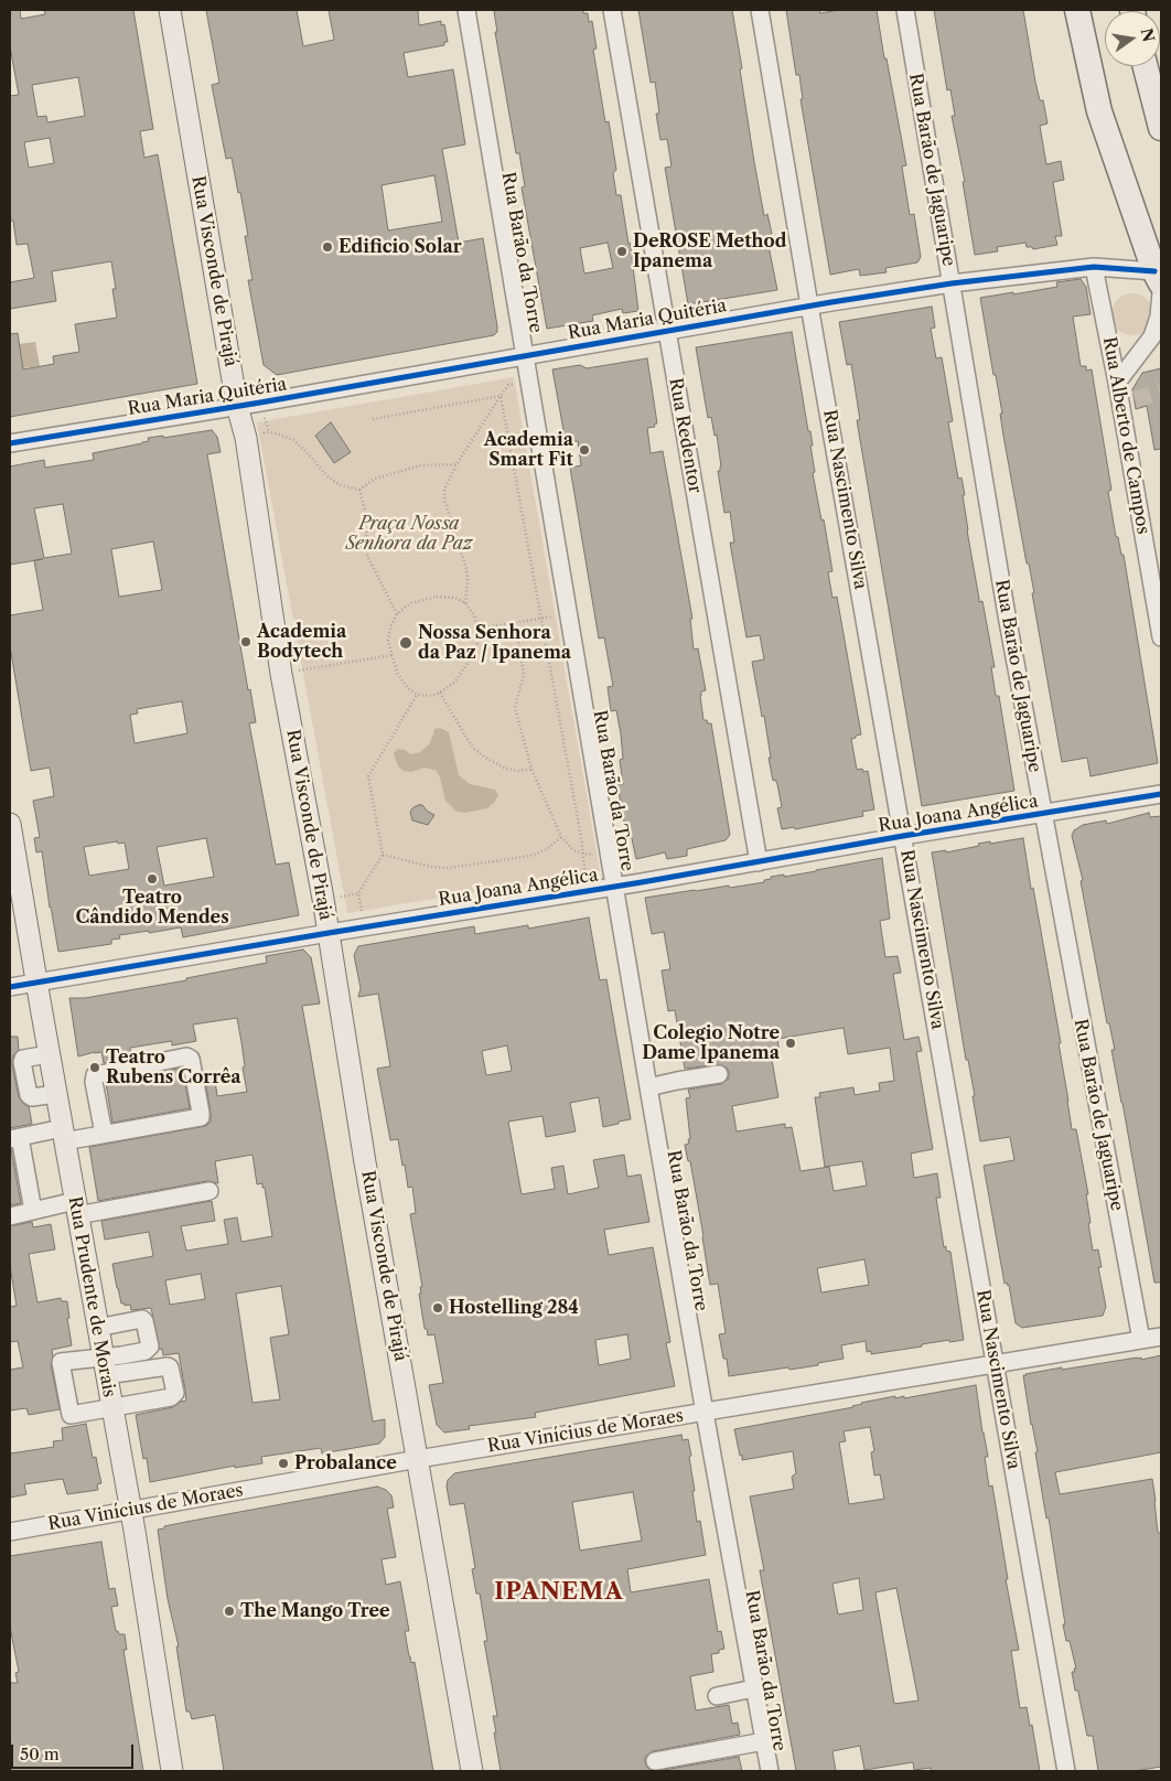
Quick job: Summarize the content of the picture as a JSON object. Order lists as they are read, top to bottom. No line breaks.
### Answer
{"streets":{"main road":["Rua Visconde de Pirajá","Rua Prudente de Morais"],"street":["Rua Barão de Jaguaripe","Rua Barão da Torre","Rua Maria Quitéria","Rua Redentor","Rua Alberto de Campos","Rua Nascimento Silva","Rua Joana Angélica","Rua Vinícius de Moraes"]},"crossings":[["Rua Barão de Jaguaripe","Rua Maria Quitéria"],["Rua Barão de Jaguaripe","Rua Joana Angélica"],["Rua Barão de Jaguaripe","Rua Vinícius de Moraes"],["Rua Barão da Torre","Rua Maria Quitéria"],["Rua Barão da Torre","Rua Joana Angélica"],["Rua Barão da Torre","Rua Vinícius de Moraes"],["Rua Visconde de Pirajá","Rua Maria Quitéria"],["Rua Visconde de Pirajá","Rua Joana Angélica"],["Rua Visconde de Pirajá","Rua Vinícius de Moraes"],["Rua Maria Quitéria","Rua Redentor"],["Rua Maria Quitéria","Rua Alberto de Campos"],["Rua Maria Quitéria","Rua Nascimento Silva"],["Rua Redentor","Rua Joana Angélica"],["Rua Nascimento Silva","Rua Joana Angélica"],["Rua Nascimento Silva","Rua Vinícius de Moraes"],["Rua Joana Angélica","Rua Prudente de Morais"],["Rua Prudente de Morais","Rua Vinícius de Moraes"]],"districts":["IPANEMA"],"parks":["Praça Nossa Senhora da Paz"],"places":["Edificio Solar","DeROSE Method Ipanema","Academia Smart Fit","Academia Bodytech","Nossa Senhora da Paz / Ipanema","Teatro Cândido Mendes","Colegio Notre Dame Ipanema","Teatro Rubens Corrêa","Hostelling 284","Probalance","The Mango Tree"],"scale_bar":"50 m","north":"right"}
